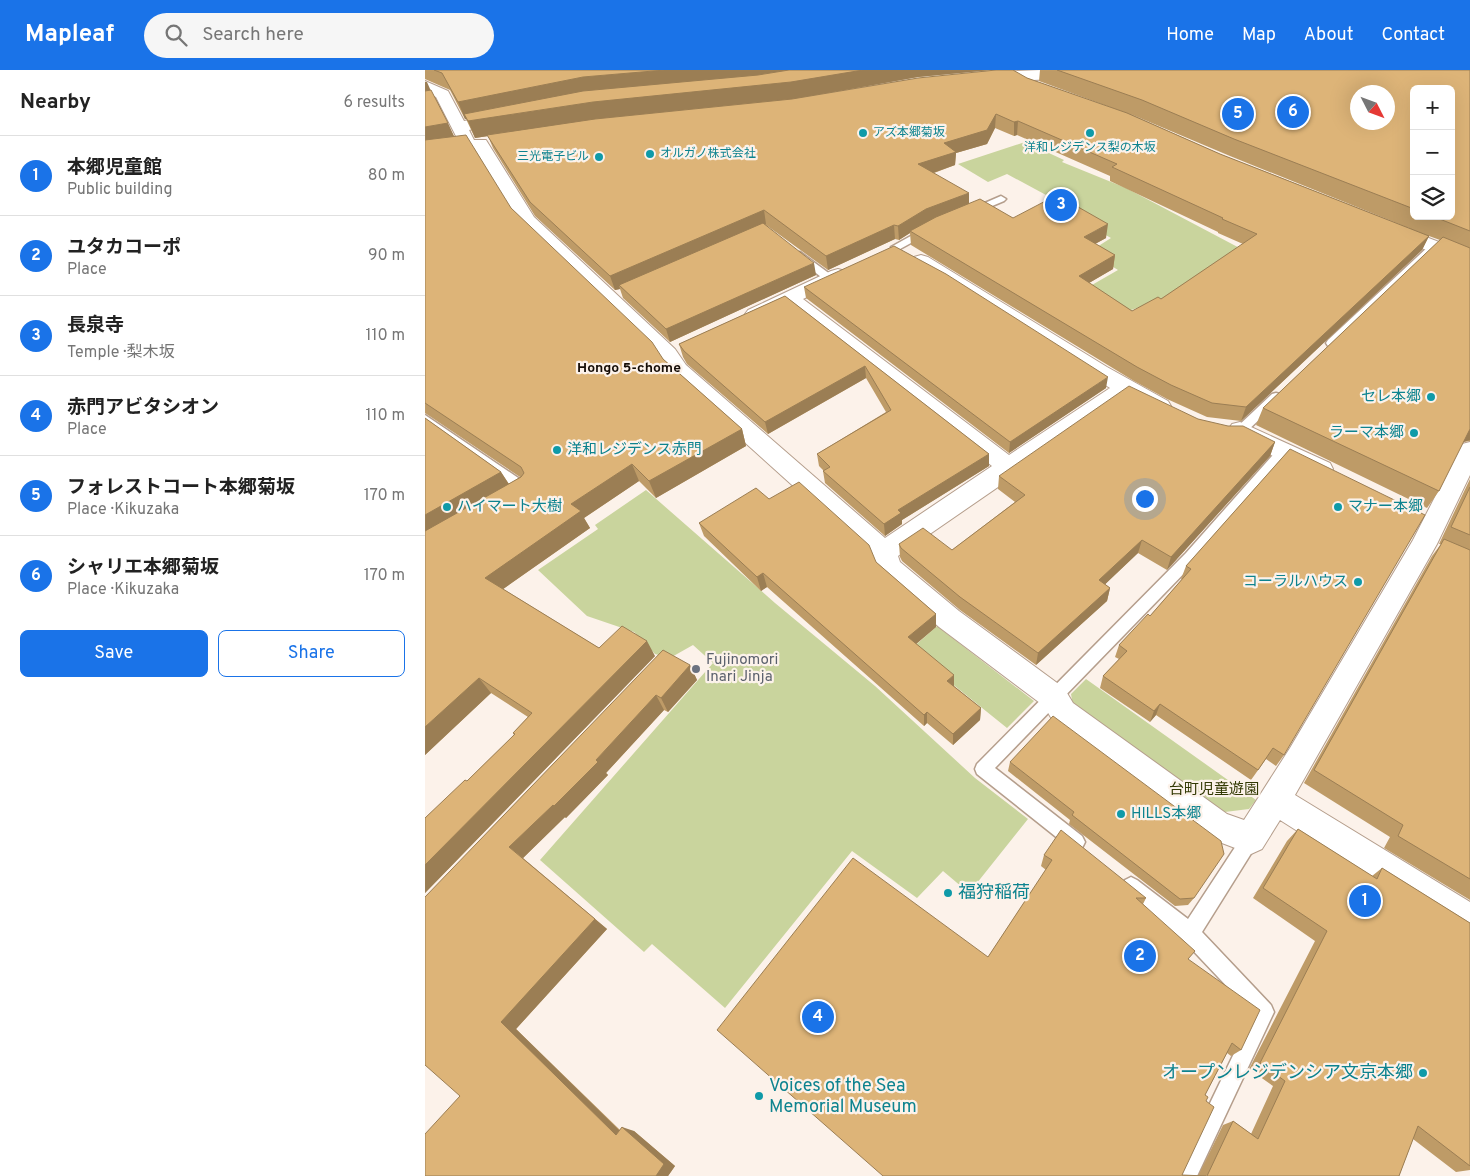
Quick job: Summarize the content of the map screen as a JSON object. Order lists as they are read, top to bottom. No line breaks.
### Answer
{"districts":["Hongo 5-chome"],"parks":["台町児童遊園"],"places":["アズ本郷菊坂","洋和レジデンス梨の木坂","オルガノ株式会社","三光電子ビル","セレ本郷","ラーマ本郷","洋和レジデンス赤門","ハイマート大樹","マナー本郷","コーラルハウス","Fujinomori Inari Jinja","HILLS本郷","福狩稲荷","オープンレジデンシア文京本郷","Voices of the Sea Memorial Museum"],"north":"bottom right","page":{"header":"Mapleaf","search":"Search here","nav":["Home","Map","About","Contact"],"heading":["Nearby","6 results"],"map_buttons":["+","−"],"pins":["6","5","3","1","2","4"],"list":[{"mark":"1","name":"本郷児童館","note":"Public building","value":"80 m"},{"mark":"2","name":"ユタカコーポ","note":"Place","value":"90 m"},{"mark":"3","name":"長泉寺","note":"Temple · 梨木坂","value":"110 m"},{"mark":"4","name":"赤門アビタシオン","note":"Place","value":"110 m"},{"mark":"5","name":"フォレストコート本郷菊坂","note":"Place · Kikuzaka","value":"170 m"},{"mark":"6","name":"シャリエ本郷菊坂","note":"Place · Kikuzaka","value":"170 m"}],"buttons":["Save","Share"]}}
